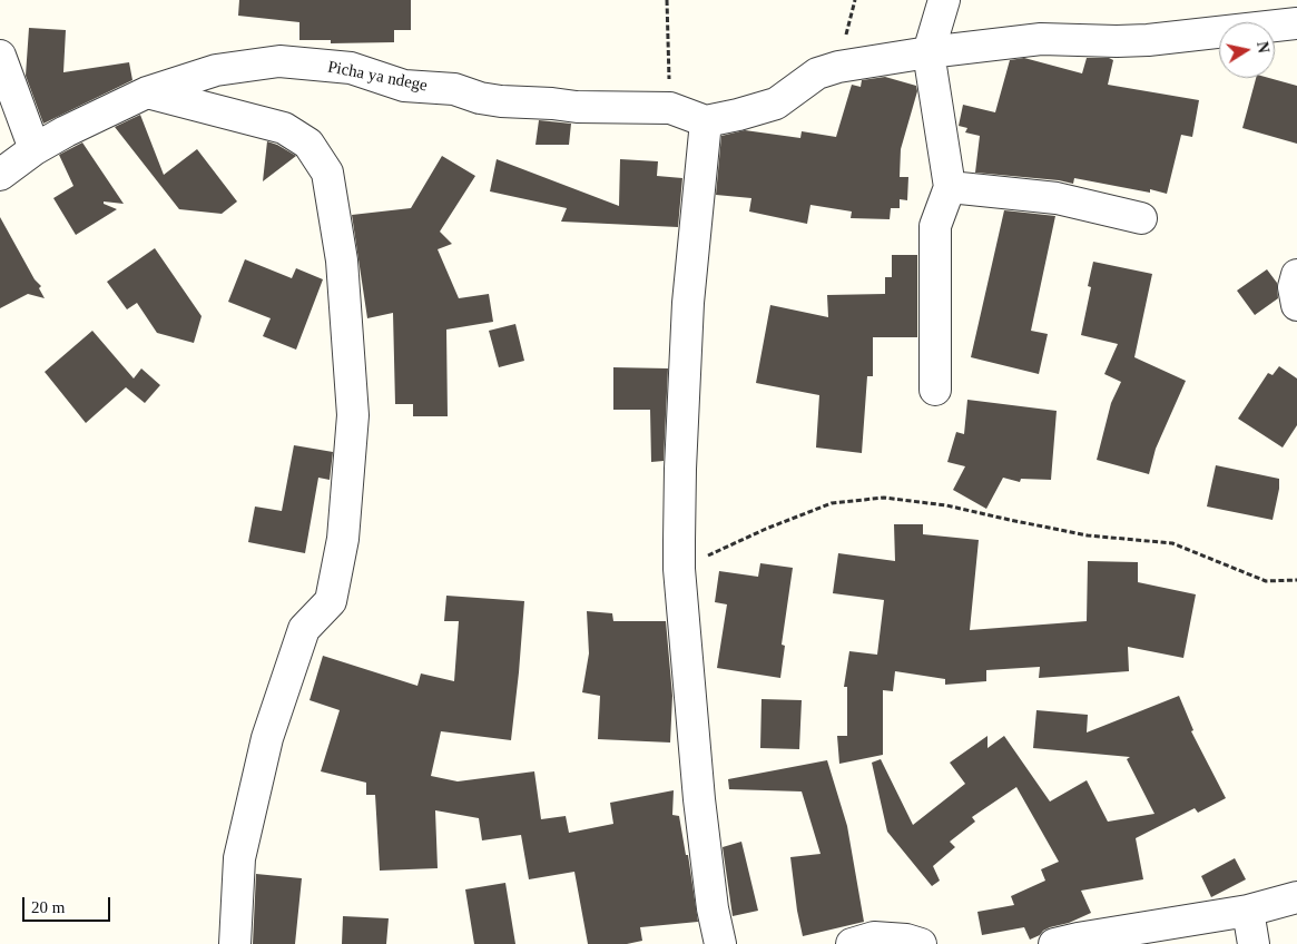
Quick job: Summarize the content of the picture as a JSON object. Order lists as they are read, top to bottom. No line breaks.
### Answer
{"streets":{"street":["Picha ya ndege"]},"scale_bar":"20 m","north":"right"}
